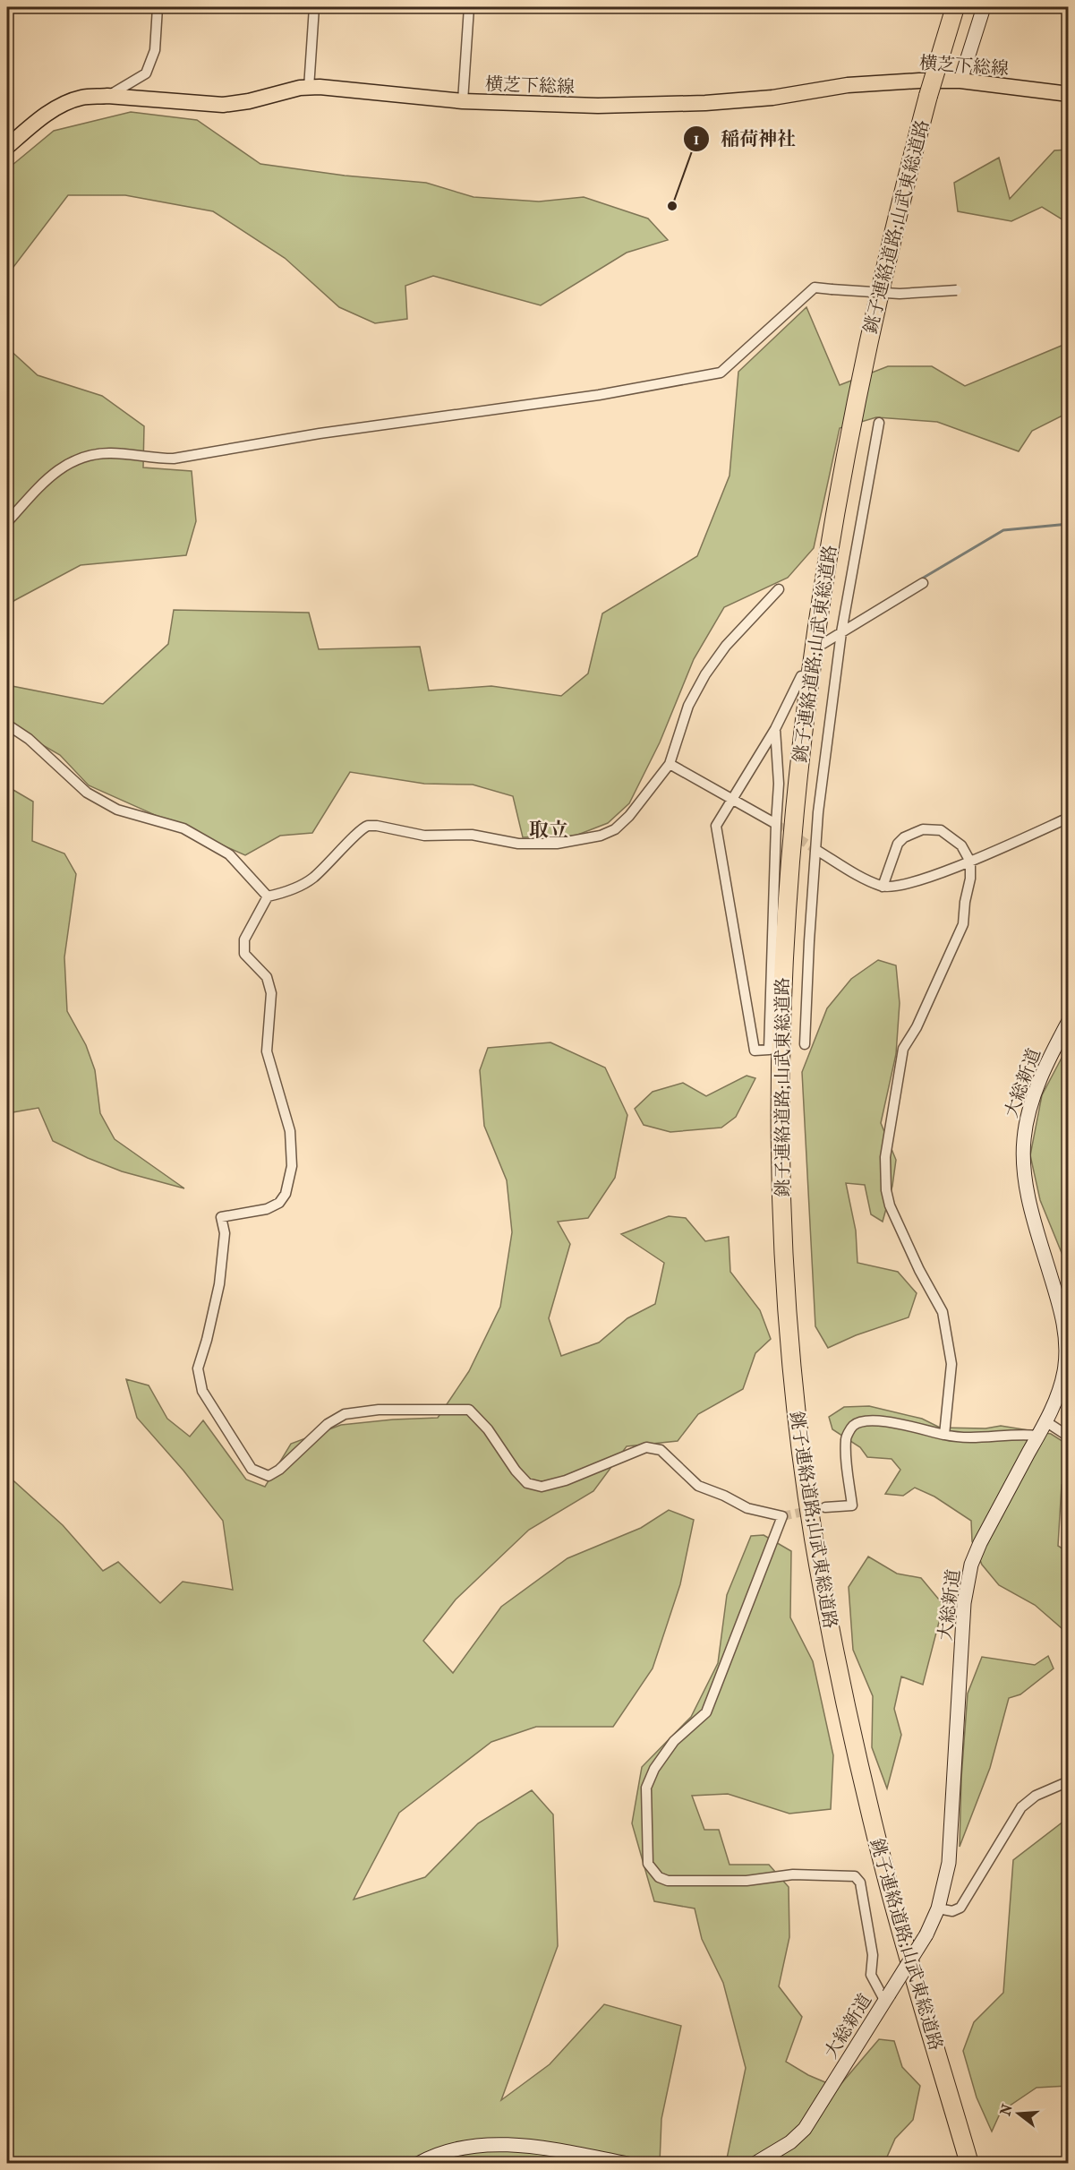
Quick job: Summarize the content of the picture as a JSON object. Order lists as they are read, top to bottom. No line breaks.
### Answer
{"streets":{"highway":["銚子連絡道路;山武東総道路"],"main road":["横芝下総線"],"street":["大総新道"]},"districts":["取立"],"places":["稲荷神社"],"north":"left"}
